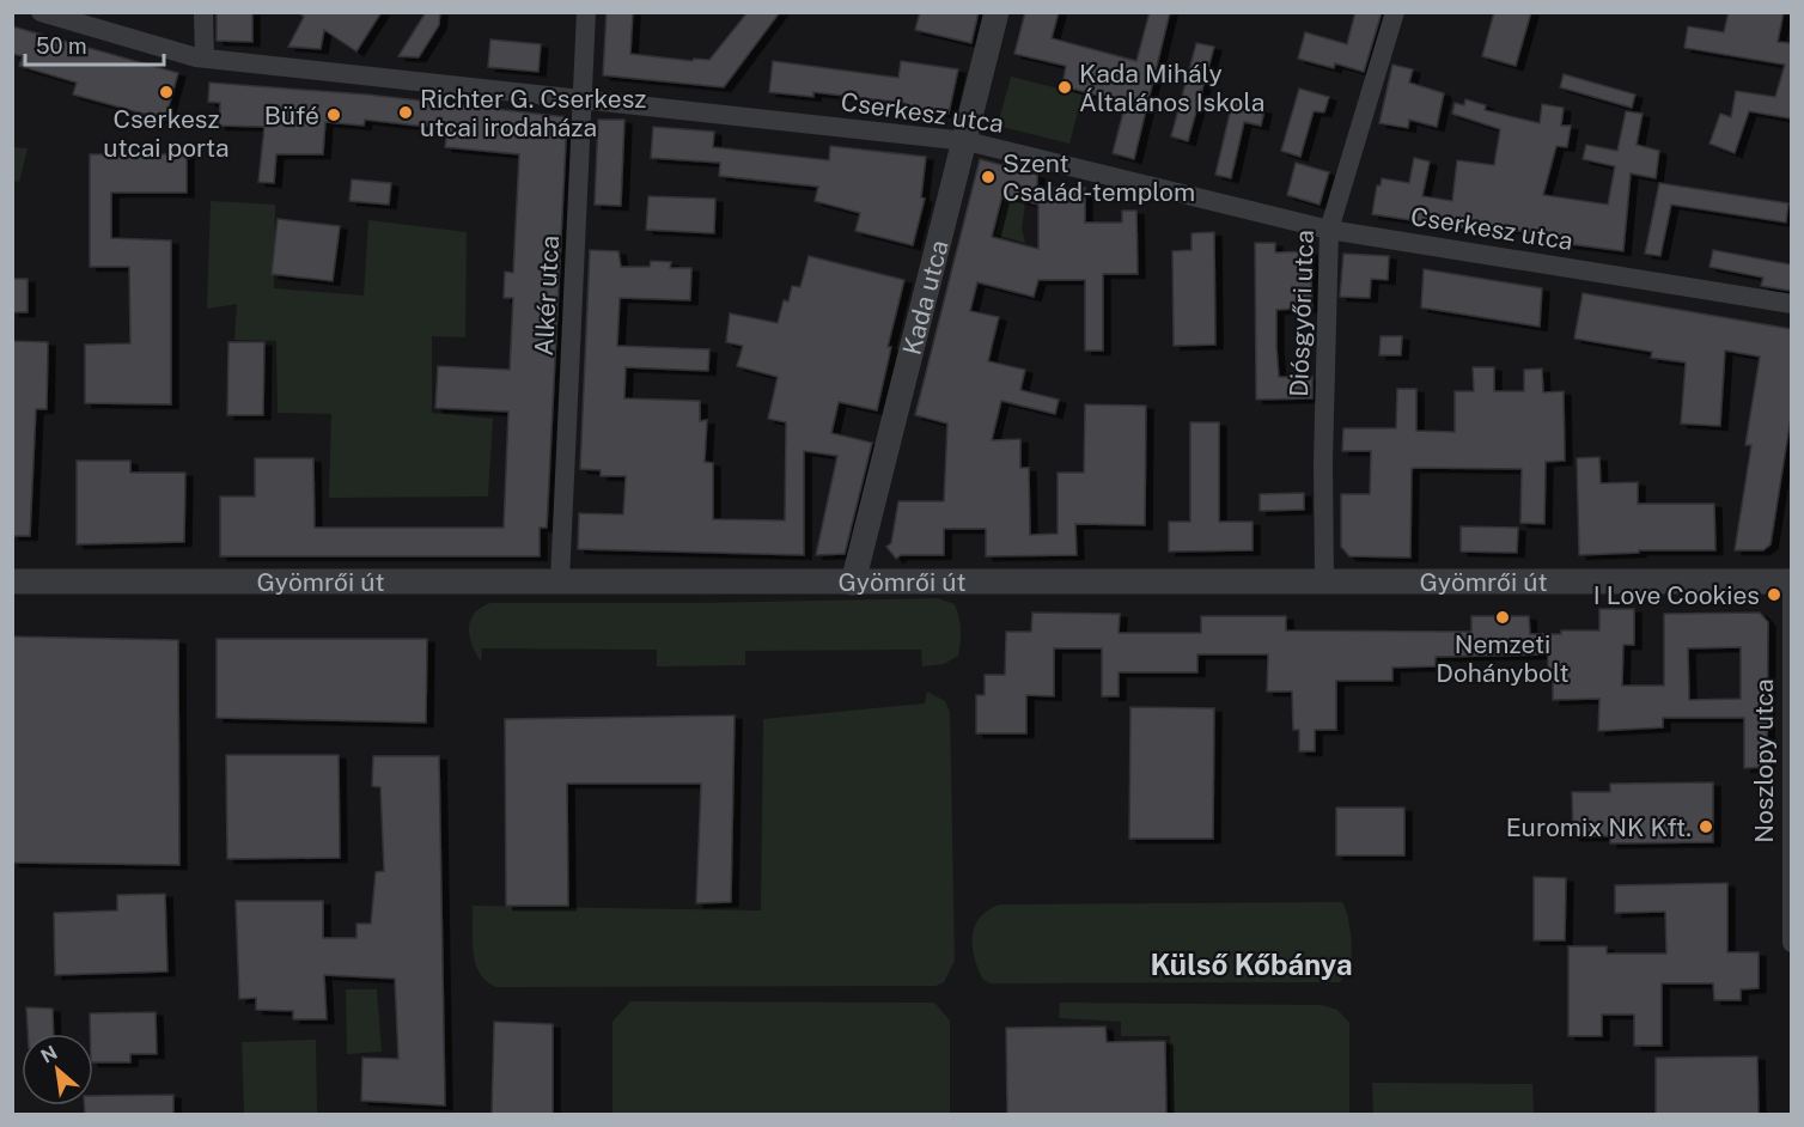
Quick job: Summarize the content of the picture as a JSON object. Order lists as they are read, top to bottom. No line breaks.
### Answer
{"streets":{"street":["Cserkesz utca","Alkér utca","Kada utca","Diósgyőri utca","Gyömrői út","Noszlopy utca"]},"crossings":[["Cserkesz utca","Alkér utca"],["Cserkesz utca","Kada utca"],["Cserkesz utca","Diósgyőri utca"],["Alkér utca","Gyömrői út"],["Kada utca","Gyömrői út"],["Diósgyőri utca","Gyömrői út"],["Gyömrői út","Noszlopy utca"]],"districts":["Külső Kőbánya"],"places":["Kada Mihály Általános Iskola","Cserkesz utcai porta","Richter G. Cserkesz utcai irodaháza","Büfé","Szent Család-templom","I Love Cookies","Nemzeti Dohánybolt","Euromix NK Kft."],"scale_bar":"50 m","north":"top left"}
